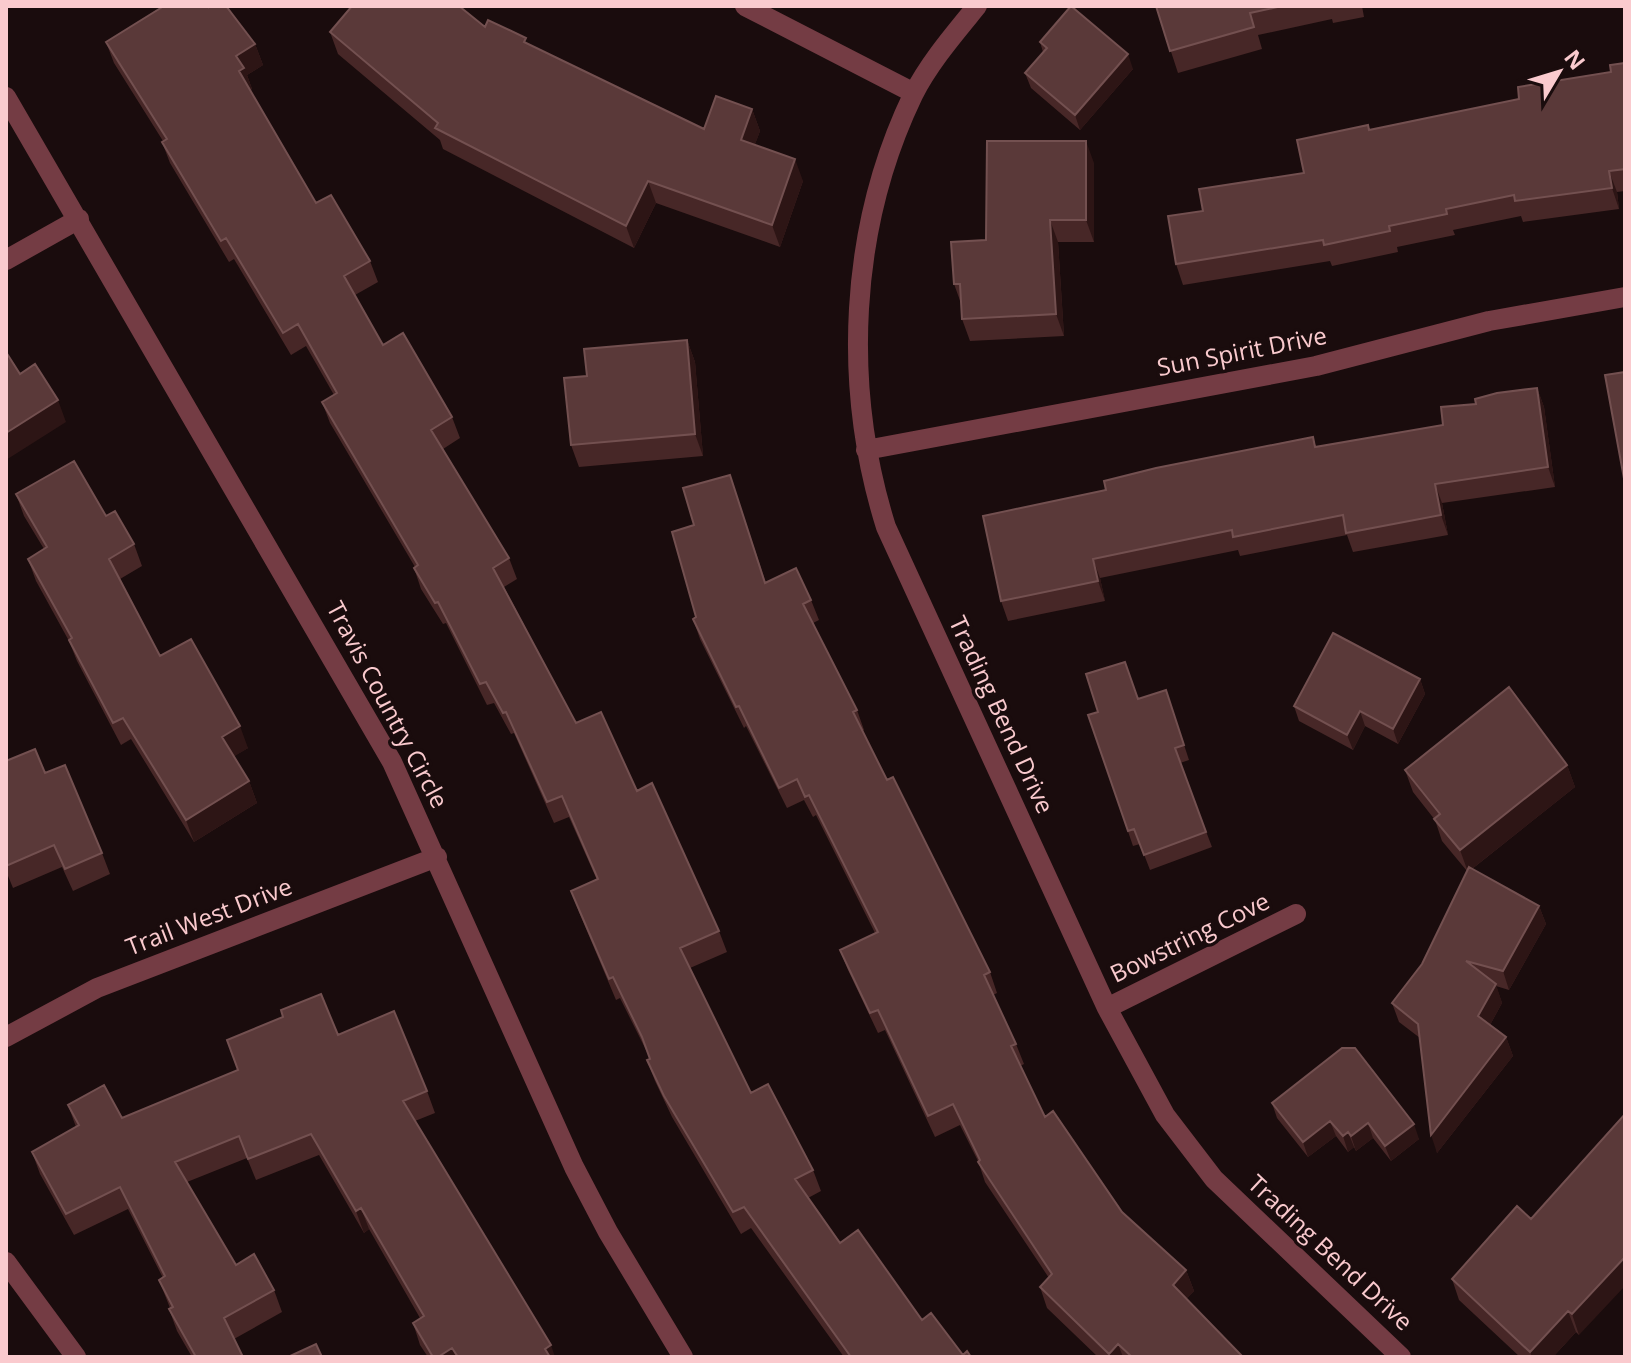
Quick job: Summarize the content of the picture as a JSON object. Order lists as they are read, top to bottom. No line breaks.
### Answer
{"streets":{"street":["Sun Spirit Drive","Travis Country Circle","Trading Bend Drive","Trail West Drive","Bowstring Cove"]},"crossings":[["Sun Spirit Drive","Trading Bend Drive"],["Travis Country Circle","Trail West Drive"],["Trading Bend Drive","Bowstring Cove"]],"north":"top right"}
